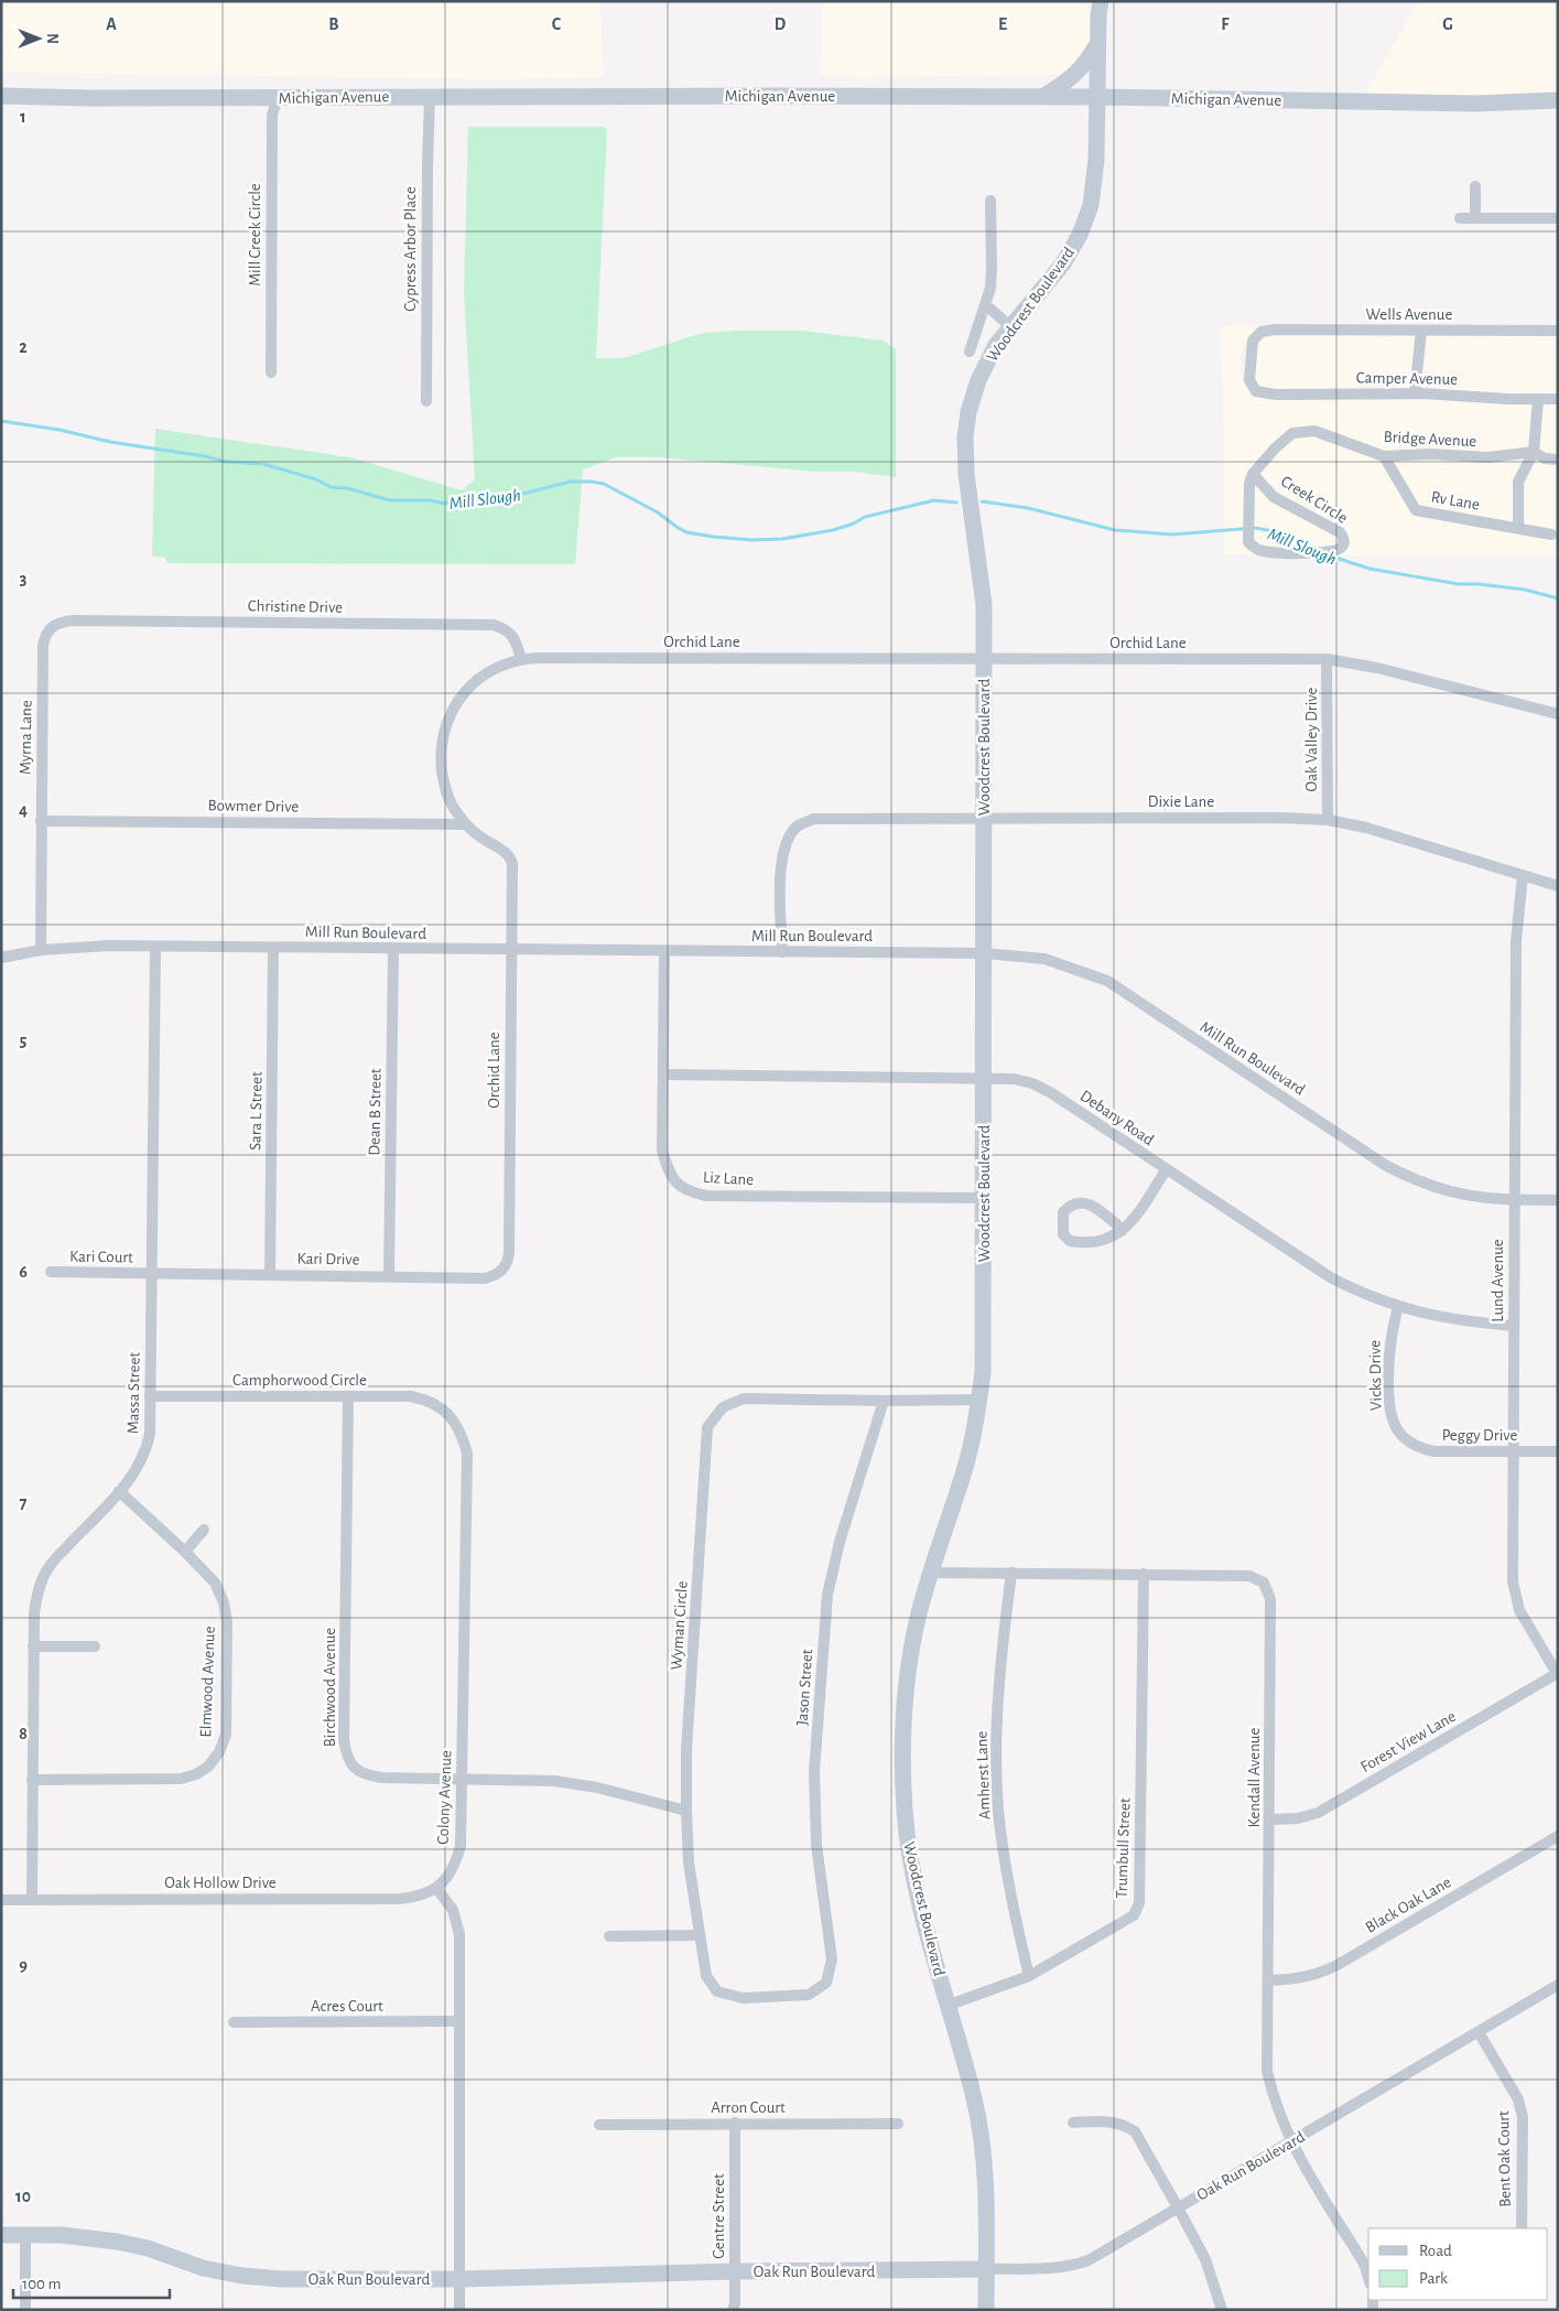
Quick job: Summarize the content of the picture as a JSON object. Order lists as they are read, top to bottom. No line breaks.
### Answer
{"streets":{"street":["Michigan Avenue","Mill Creek Circle","Cypress Arbor Place","Woodcrest Boulevard","Wells Avenue","Camper Avenue","Bridge Avenue","Creek Circle","Rv Lane","Christine Drive","Orchid Lane","Myrna Lane","Oak Valley Drive","Dixie Lane","Bowmer Drive","Mill Run Boulevard","Sara L Street","Dean B Street","Debany Road","Liz Lane","Kari Court","Kari Drive","Lund Avenue","Vicks Drive","Camphorwood Circle","Massa Street","Peggy Drive","Wyman Circle","Elmwood Avenue","Birchwood Avenue","Jason Street","Forest View Lane","Amherst Lane","Kendall Avenue","Colony Avenue","Trumbull Street","Oak Hollow Drive","Black Oak Lane","Acres Court","Arron Court","Bent Oak Court","Oak Run Boulevard","Gentre Street"]},"crossings":[["Michigan Avenue","Mill Creek Circle"],["Michigan Avenue","Cypress Arbor Place"],["Michigan Avenue","Woodcrest Boulevard"],["Woodcrest Boulevard","Orchid Lane"],["Woodcrest Boulevard","Dixie Lane"],["Woodcrest Boulevard","Mill Run Boulevard"],["Woodcrest Boulevard","Debany Road"],["Woodcrest Boulevard","Liz Lane"],["Woodcrest Boulevard","Wyman Circle"],["Woodcrest Boulevard","Kendall Avenue"],["Woodcrest Boulevard","Trumbull Street"],["Woodcrest Boulevard","Oak Run Boulevard"],["Wells Avenue","Camper Avenue"],["Bridge Avenue","Creek Circle"],["Bridge Avenue","Rv Lane"],["Christine Drive","Orchid Lane"],["Christine Drive","Myrna Lane"],["Orchid Lane","Oak Valley Drive"],["Orchid Lane","Bowmer Drive"],["Orchid Lane","Mill Run Boulevard"],["Orchid Lane","Kari Drive"],["Myrna Lane","Bowmer Drive"],["Myrna Lane","Mill Run Boulevard"],["Oak Valley Drive","Dixie Lane"],["Dixie Lane","Mill Run Boulevard"],["Dixie Lane","Lund Avenue"],["Mill Run Boulevard","Sara L Street"],["Mill Run Boulevard","Dean B Street"],["Mill Run Boulevard","Liz Lane"],["Mill Run Boulevard","Lund Avenue"],["Mill Run Boulevard","Massa Street"],["Sara L Street","Kari Drive"],["Dean B Street","Kari Drive"],["Debany Road","Liz Lane"],["Debany Road","Lund Avenue"],["Debany Road","Vicks Drive"],["Kari Court","Kari Drive"],["Kari Court","Massa Street"],["Kari Drive","Massa Street"],["Lund Avenue","Peggy Drive"],["Lund Avenue","Forest View Lane"],["Vicks Drive","Peggy Drive"],["Camphorwood Circle","Massa Street"],["Camphorwood Circle","Birchwood Avenue"],["Camphorwood Circle","Colony Avenue"],["Massa Street","Elmwood Avenue"],["Massa Street","Oak Hollow Drive"],["Wyman Circle","Birchwood Avenue"],["Wyman Circle","Jason Street"],["Birchwood Avenue","Colony Avenue"],["Forest View Lane","Kendall Avenue"],["Amherst Lane","Kendall Avenue"],["Amherst Lane","Trumbull Street"],["Kendall Avenue","Trumbull Street"],["Kendall Avenue","Black Oak Lane"],["Kendall Avenue","Oak Run Boulevard"],["Colony Avenue","Oak Hollow Drive"],["Arron Court","Gentre Street"],["Bent Oak Court","Oak Run Boulevard"],["Oak Run Boulevard","Gentre Street"]],"water":["Mill Slough"],"legend":["Road","Park"],"scale_bar":"100 m","north":"right","grid":{"columns":["A","B","C","D","E","F","G"],"rows":["1","2","3","4","5","6","7","8","9","10"]}}
